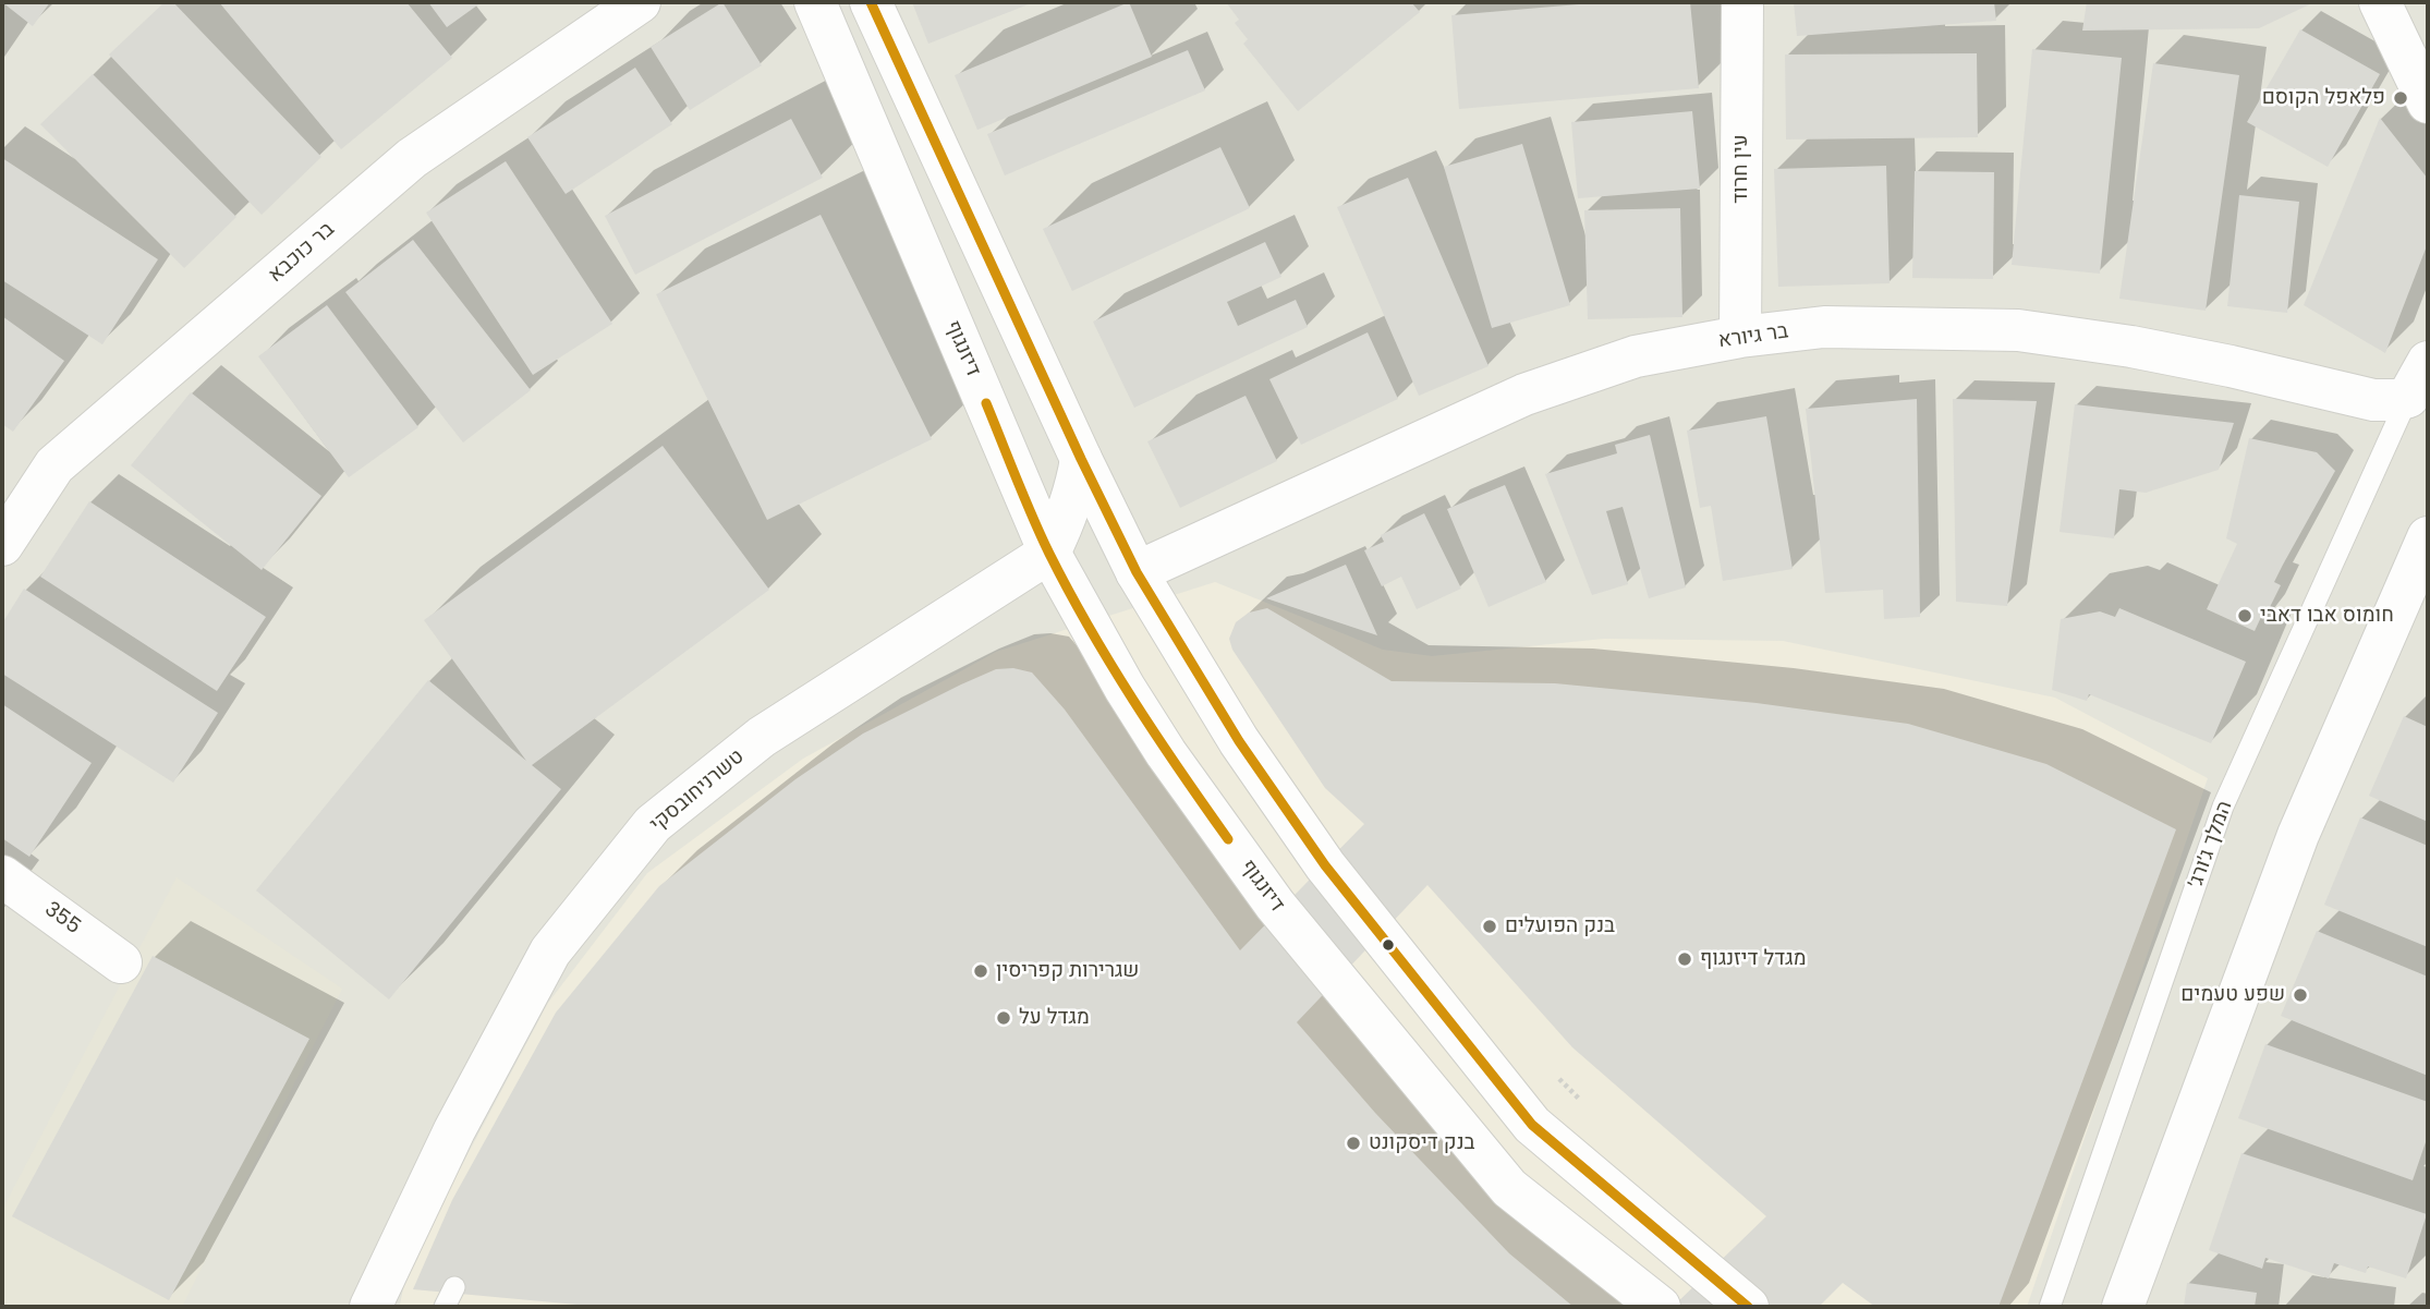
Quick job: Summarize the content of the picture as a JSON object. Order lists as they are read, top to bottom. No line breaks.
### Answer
{"streets":{"street":["עין חרוד","בר כוכבא","בר גיורא","דיזנגוף","טשרניחובסקי","355"],"lane":["המלך ג׳ורג׳"]},"crossings":[["עין חרוד","בר גיורא"],["בר גיורא","המלך ג׳ורג׳"],["דיזנגוף","טשרניחובסקי"]],"places":["פלאפל הקוסם","חומוס אבו דאבי","בנק הפועלים","מגדל דיזנגוף","שגרירות קפריסין","שפע טעמים","מגדל על","בנק דיסקונט"]}
